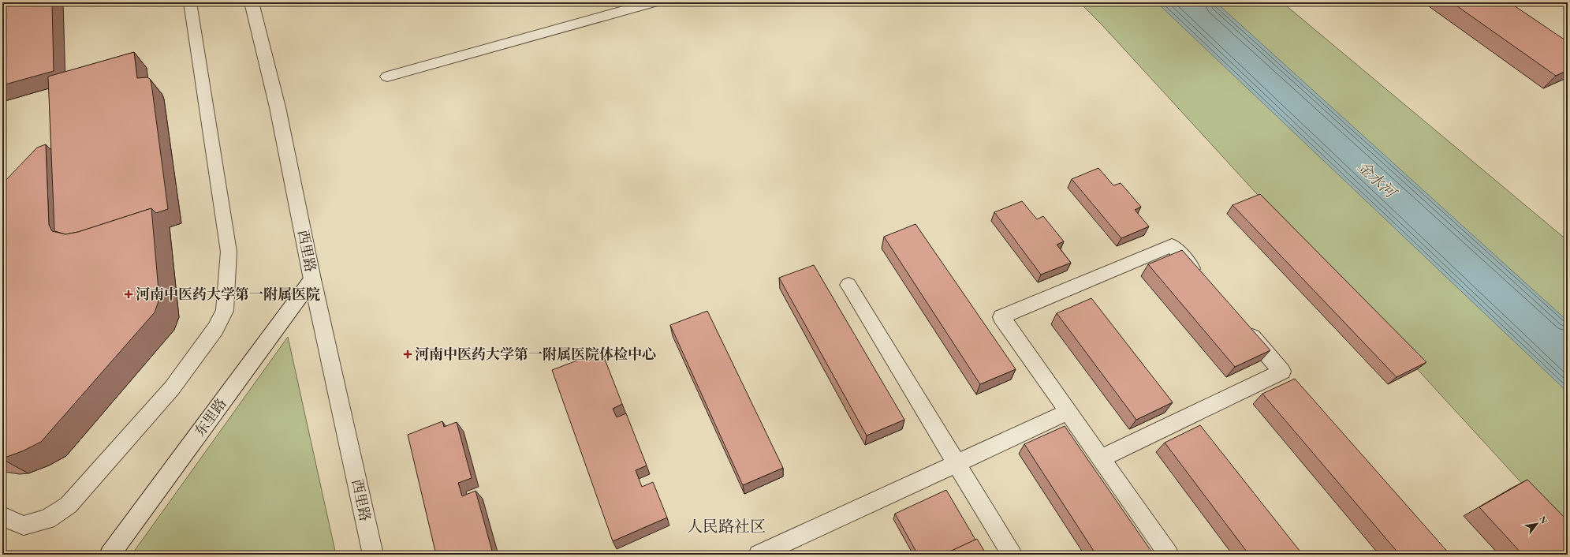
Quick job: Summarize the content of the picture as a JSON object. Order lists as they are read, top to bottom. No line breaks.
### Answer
{"streets":{"street":["西里路","东里路"]},"crossings":[["西里路","东里路"]],"districts":["人民路社区"],"water":["金水河"],"places":{"health":["河南中医药大学第一附属医院","河南中医药大学第一附属医院体检中心"]},"north":"top right"}
